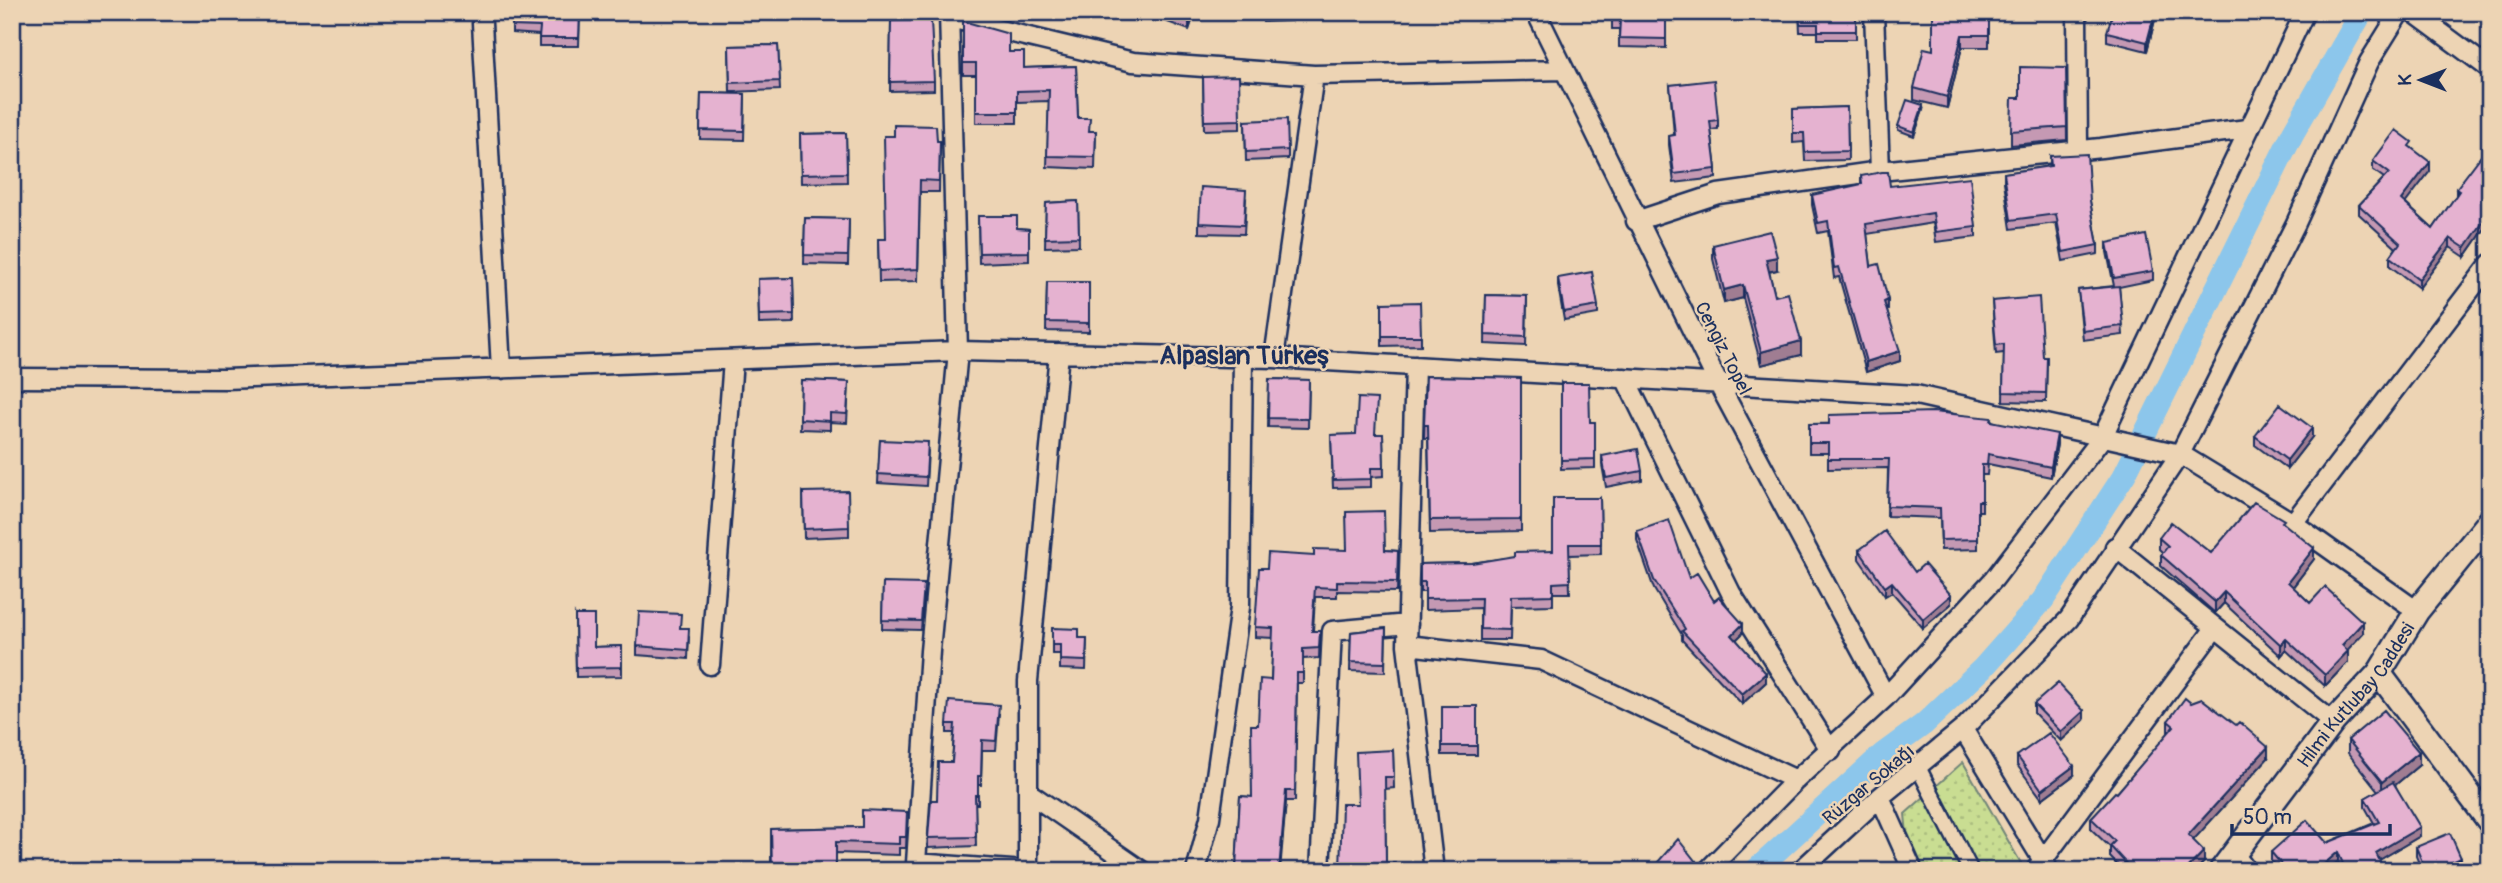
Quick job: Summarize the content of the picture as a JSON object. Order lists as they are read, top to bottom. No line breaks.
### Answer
{"streets":{"street":["Cengiz Topel","Hilmi Kutlubay Caddesi","Rüzgar Sokağı"]},"districts":["Alpaslan Türkeş"],"scale_bar":"50 m","north":"left"}
